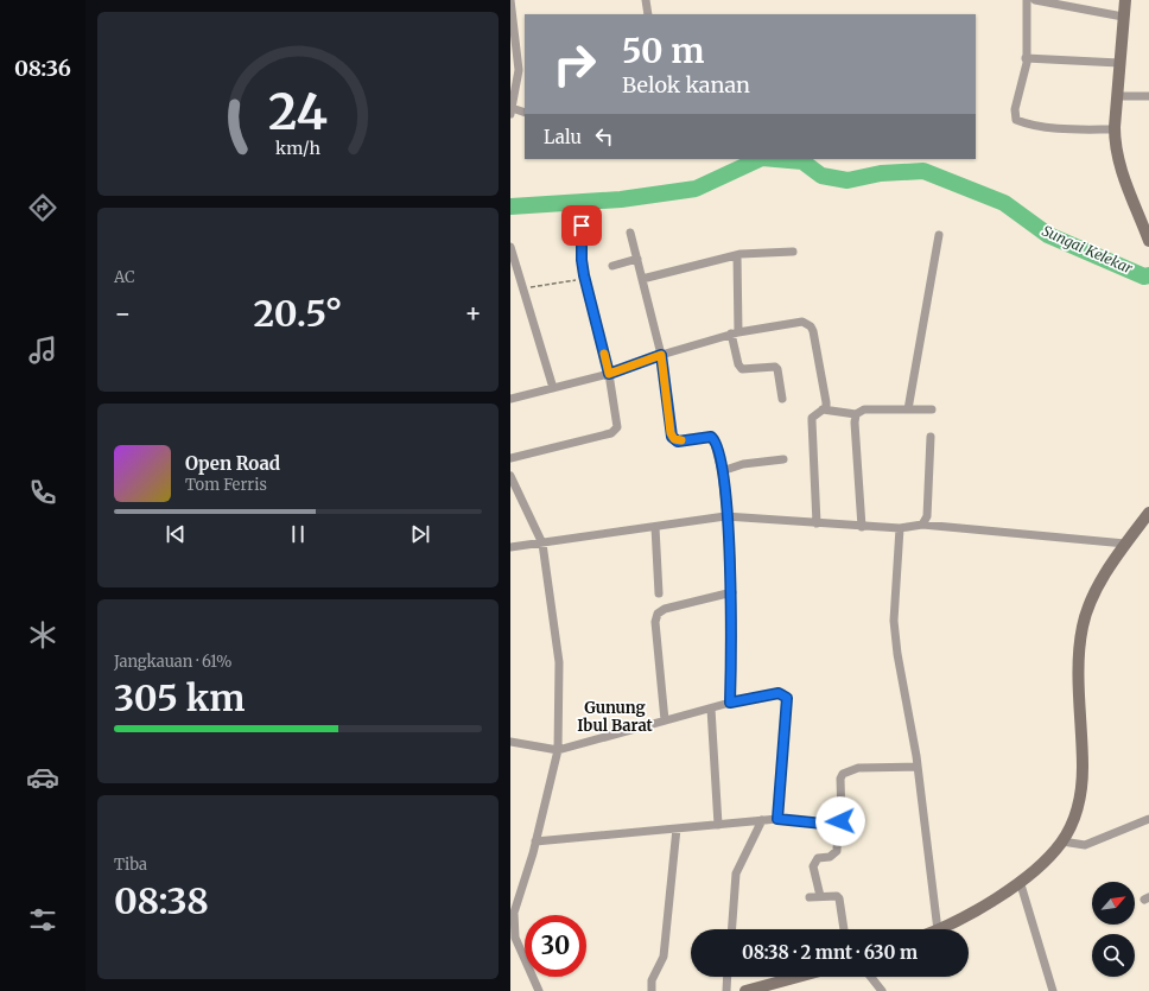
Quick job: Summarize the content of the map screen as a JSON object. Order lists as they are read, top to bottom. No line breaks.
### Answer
{"districts":["Gunung Ibul Barat"],"water":["Sungai Kelekar"],"north":"top right","page":{"tabs":"08:36","turn":["50 m","Belok kanan"],"then":"Lalu","tile":["AC",["Jangkauan · 61%","305 km"],["Tiba","08:38"]],"heat":["−","20.5°","+"],"song":["Open Road","Tom Ferris"],"limit":"30","trip":"08:38 · 2 mnt · 630 m","gauge":["24","km/h"]}}
